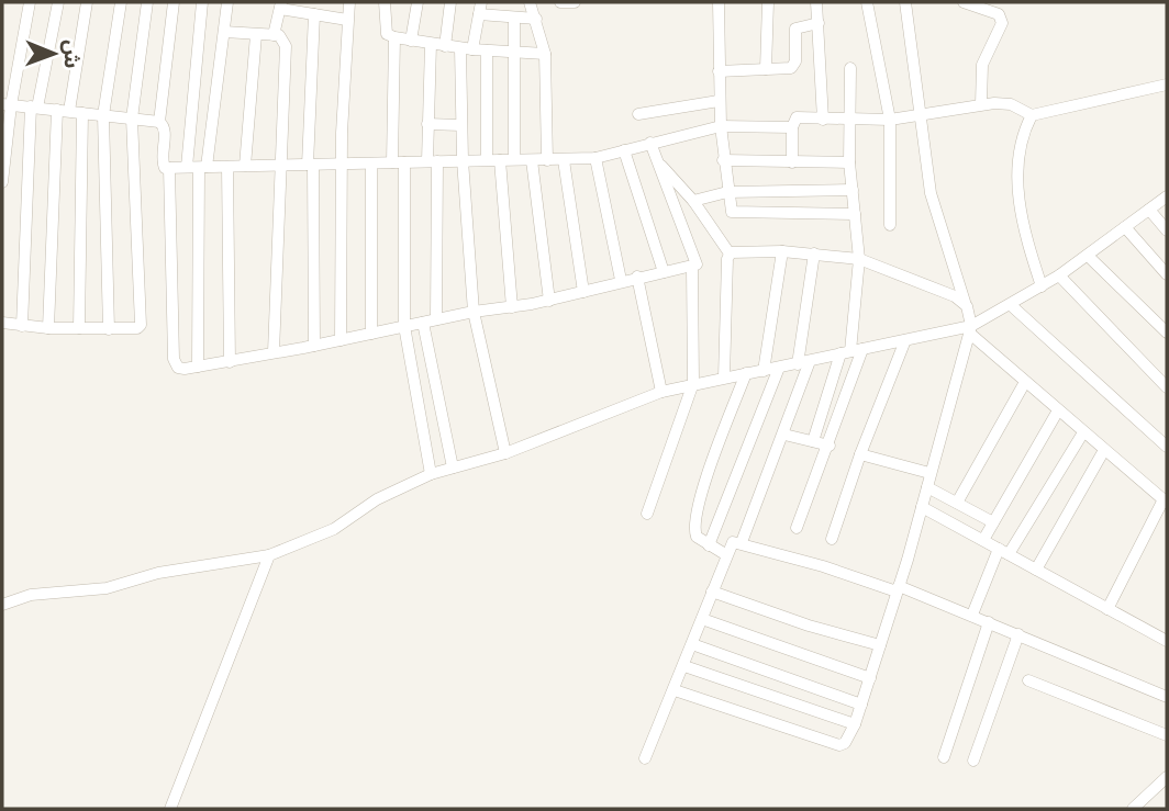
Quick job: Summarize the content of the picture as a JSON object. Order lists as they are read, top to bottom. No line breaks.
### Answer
{"north":"right"}
